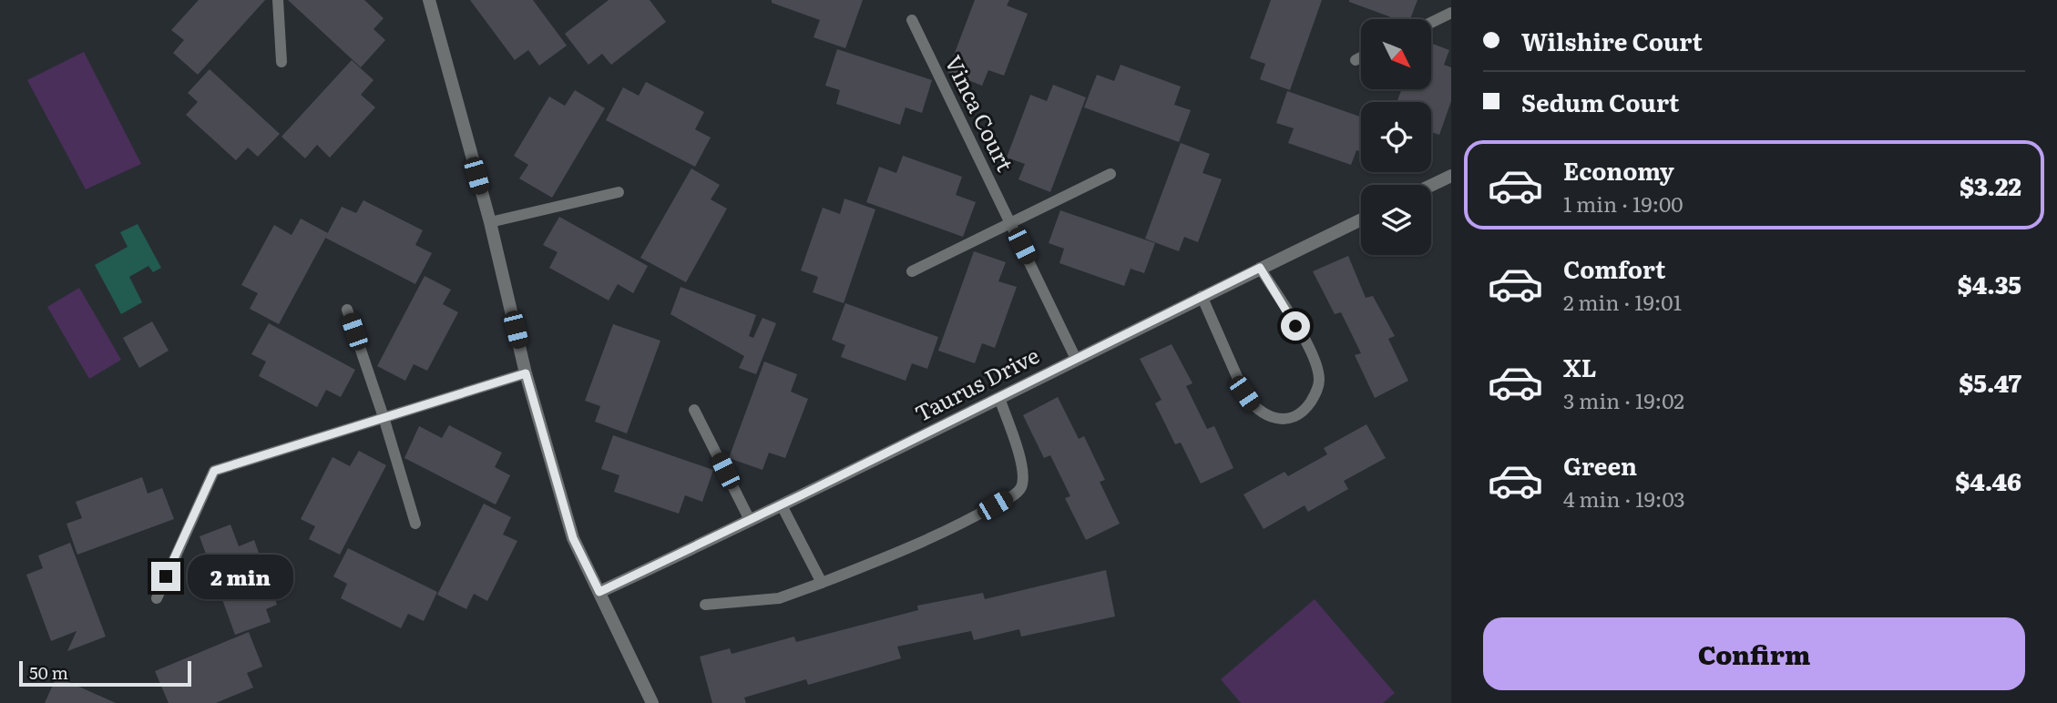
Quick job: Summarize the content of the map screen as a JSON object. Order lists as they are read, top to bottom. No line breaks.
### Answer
{"streets":{"street":["Taurus Drive"],"lane":["Vinca Court"]},"crossings":[["Vinca Court","Taurus Drive"]],"scale_bar":"50 m","north":"bottom right","page":{"banner":["Wilshire Court","Sedum Court"],"list":[{"name":"Economy","note":"1 min · 19:00","value":"$3.22"},{"name":"Comfort","note":"2 min · 19:01","value":"$4.35"},{"name":"XL","note":"3 min · 19:02","value":"$5.47"},{"name":"Green","note":"4 min · 19:03","value":"$4.46"}],"bubble":"2 min","buttons":"Confirm","scale":"50 m"}}
